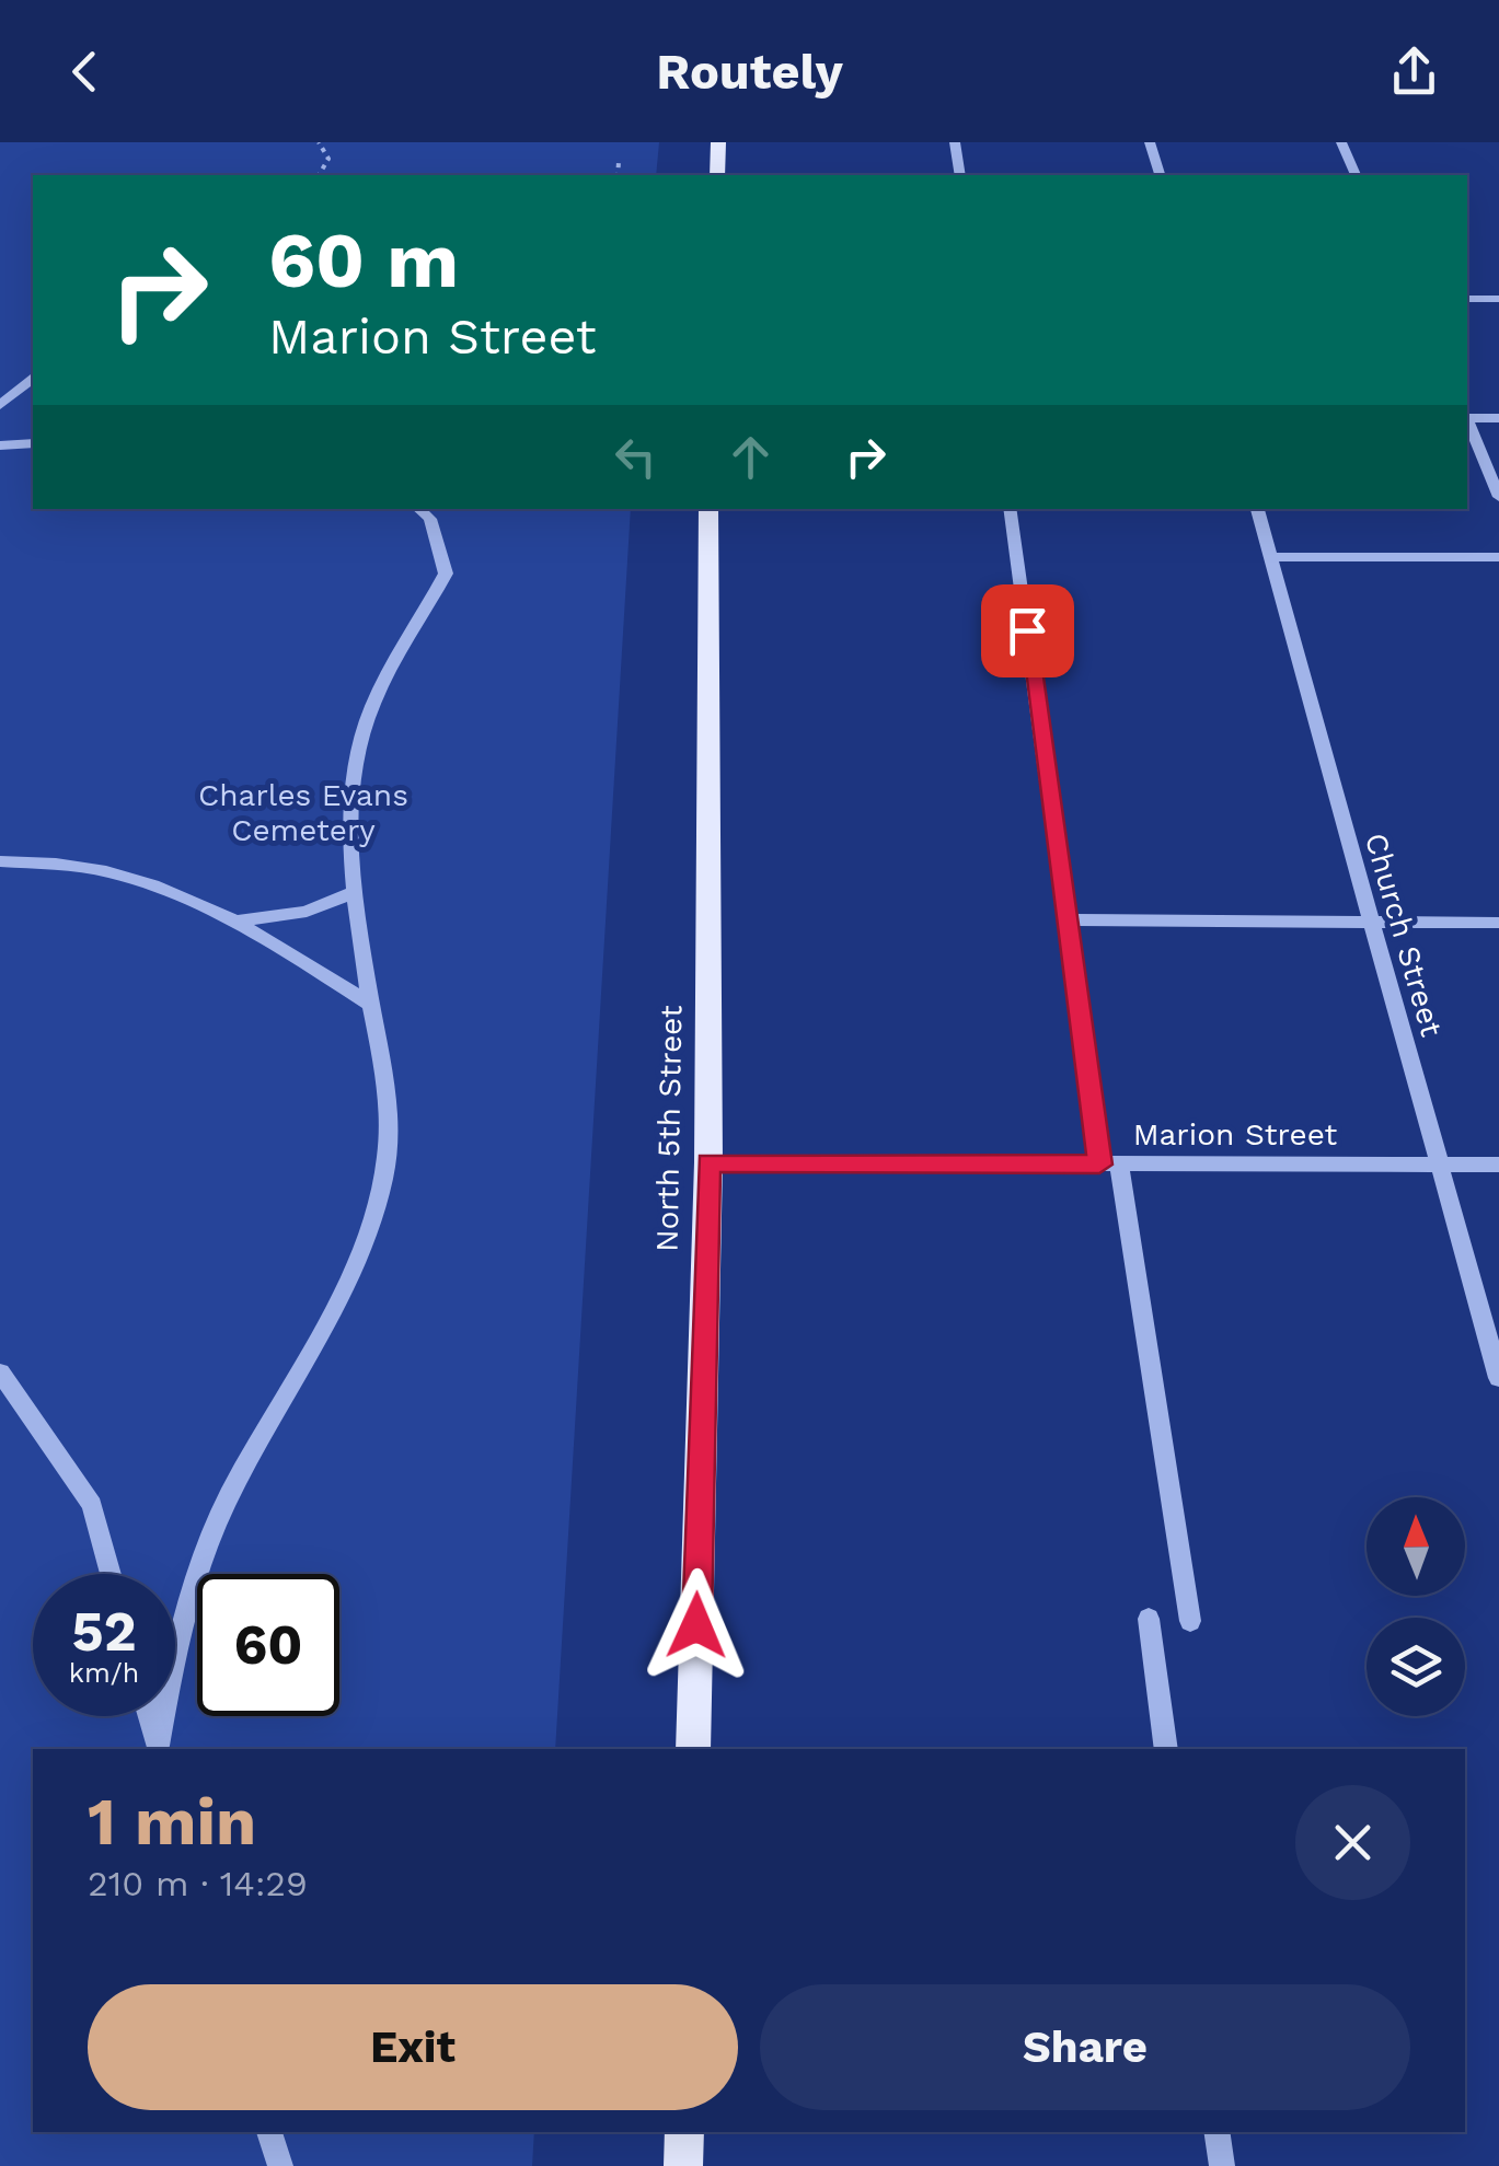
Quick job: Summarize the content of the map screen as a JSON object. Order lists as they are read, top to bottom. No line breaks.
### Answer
{"streets":{"main road":["North 5th Street"],"street":["Church Street","Marion Street"]},"crossings":[["Church Street","Marion Street"],["North 5th Street","Marion Street"]],"parks":["Charles Evans Cemetery"],"north":"top","page":{"header":"Routely","turn":["60 m","Marion Street"],"speed":"52 km/h","limit":"60","heading":["1 min","210 m · 14:29"],"buttons":["Exit","Share"]}}
